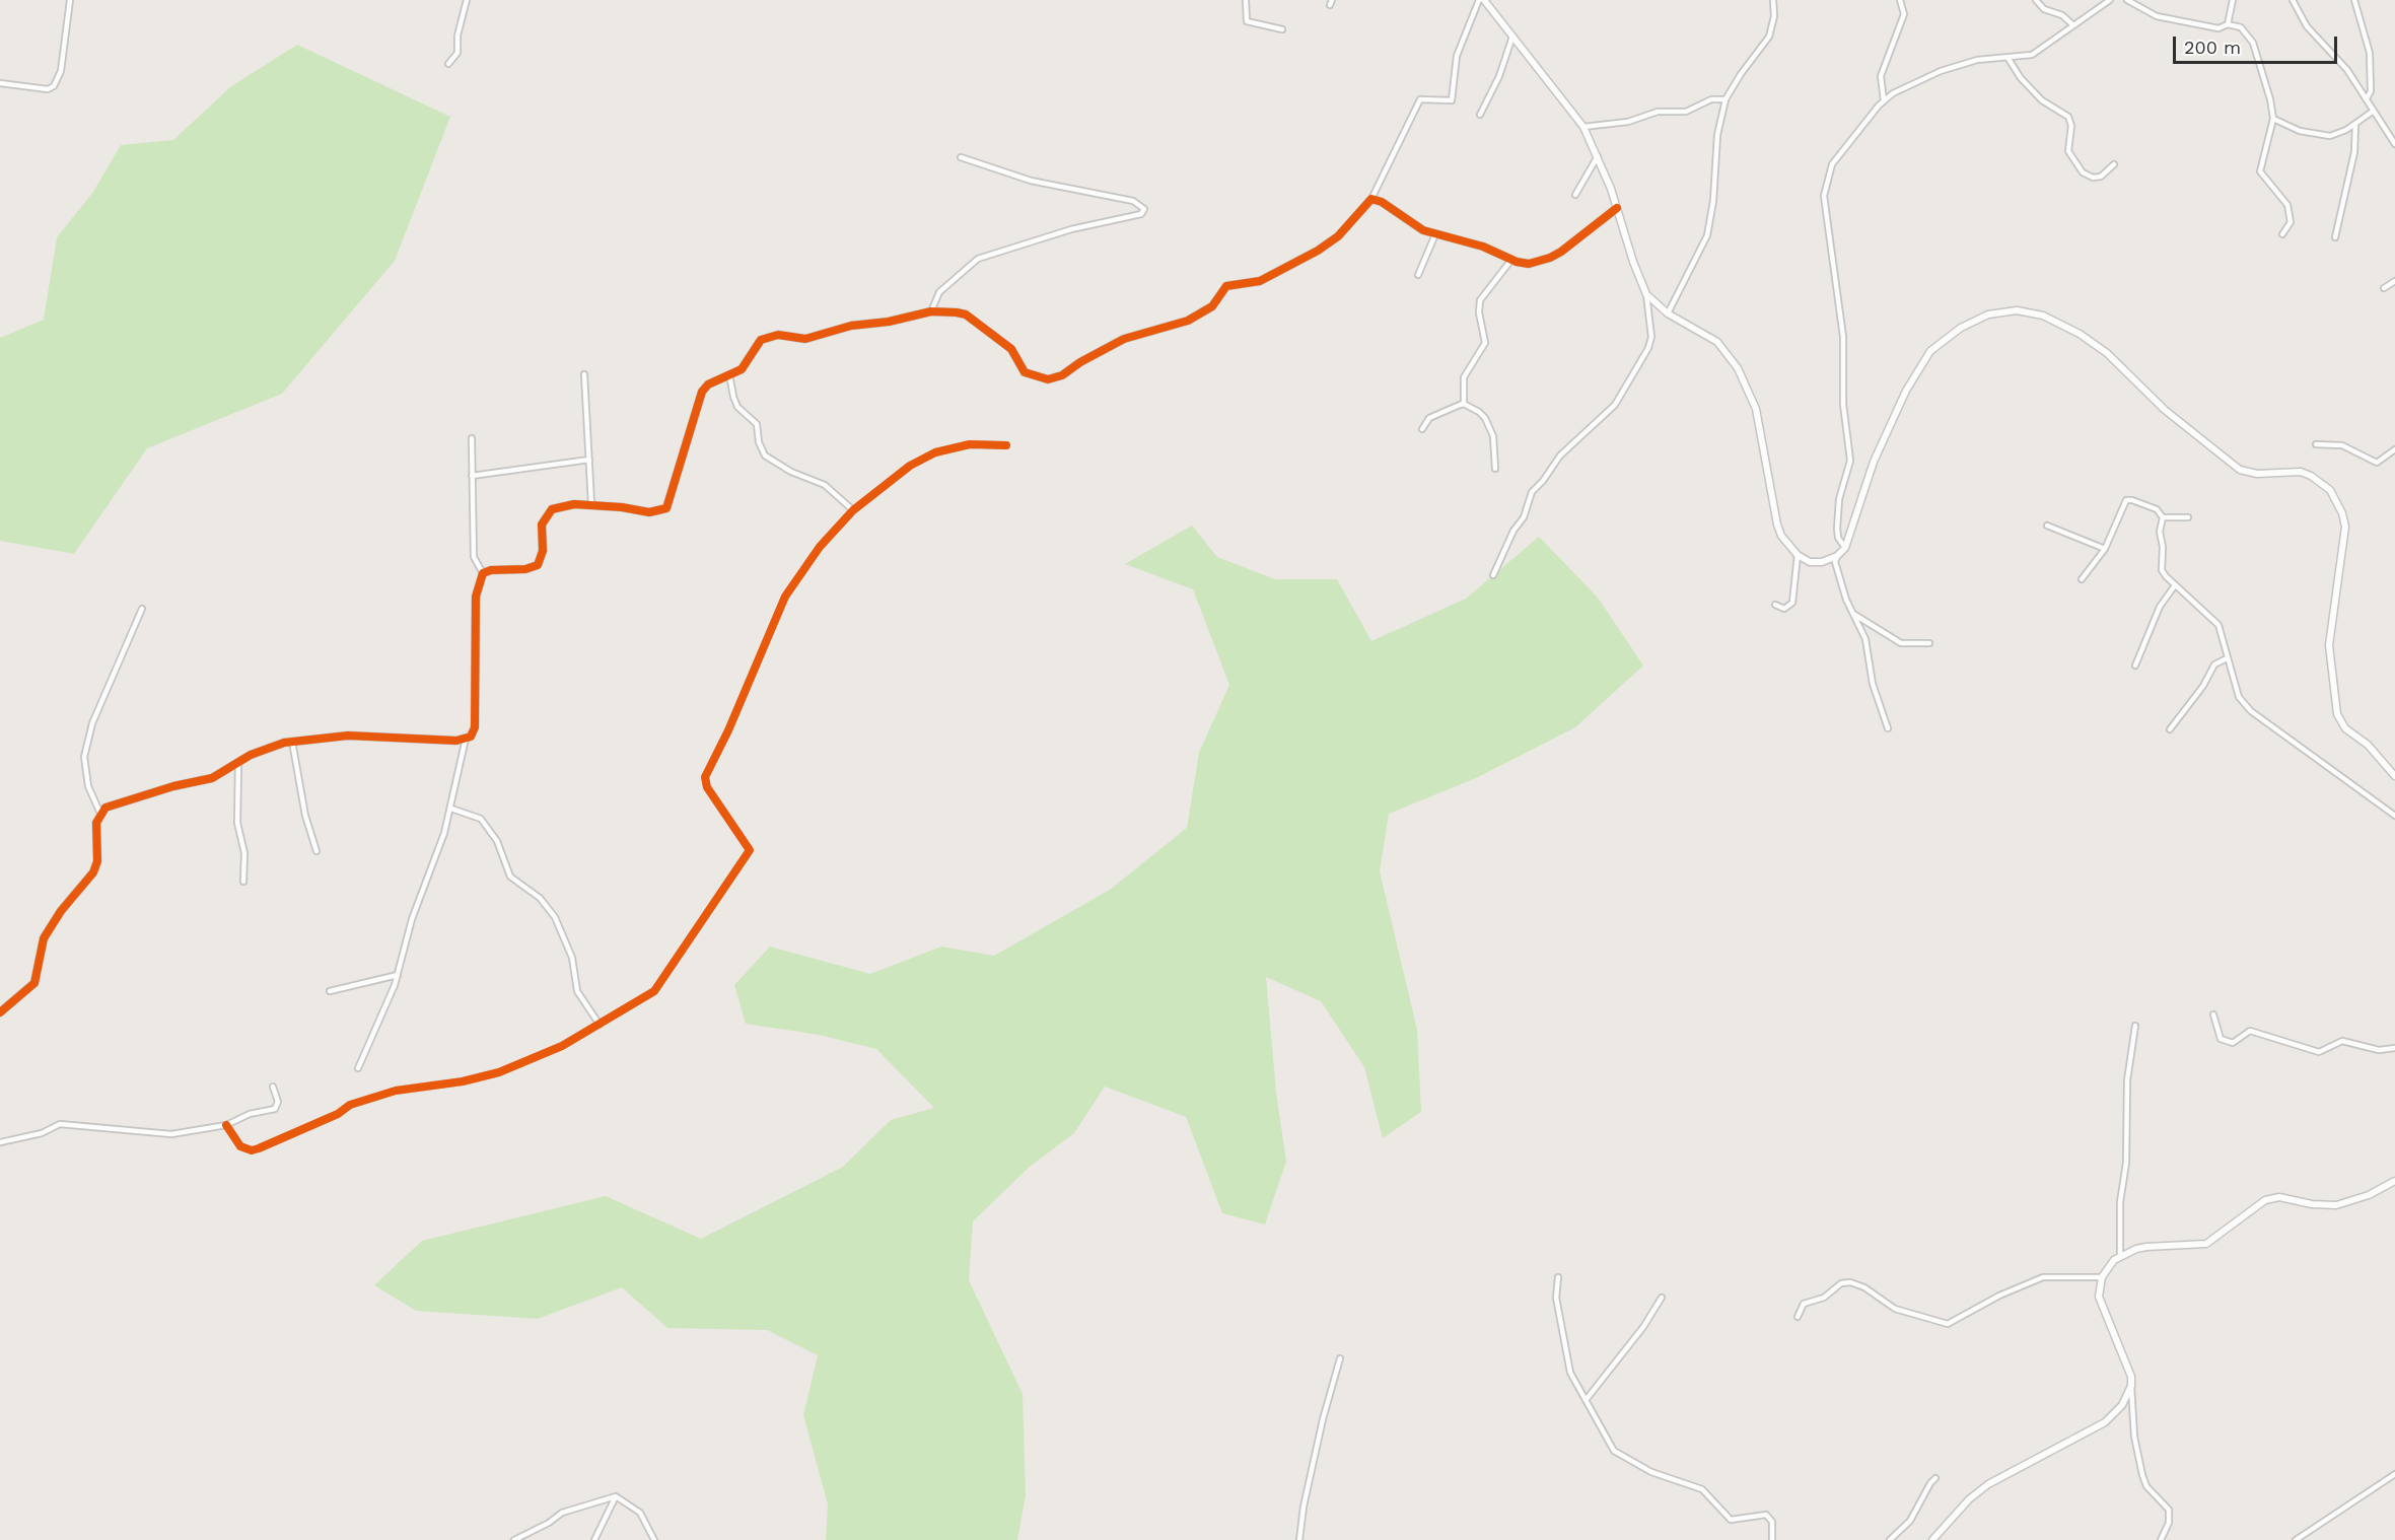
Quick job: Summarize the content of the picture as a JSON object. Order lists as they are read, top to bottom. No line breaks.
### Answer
{"scale_bar":"200 m"}
